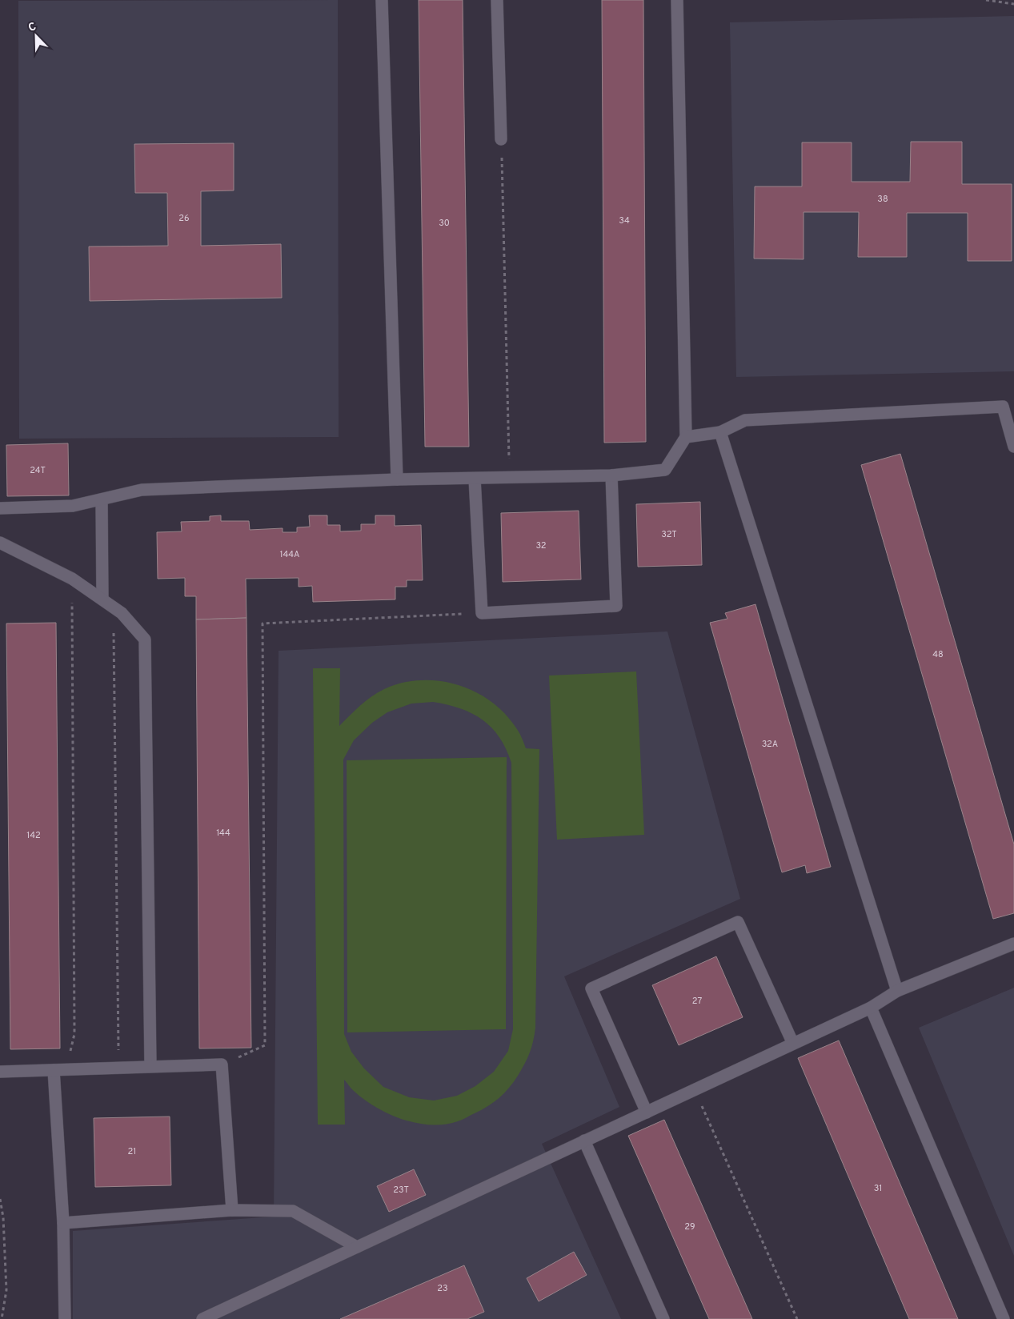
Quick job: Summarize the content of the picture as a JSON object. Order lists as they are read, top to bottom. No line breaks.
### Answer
{"house_numbers":["38","26","34","30","24Т","32Т","32","144А","48","32А","144","142","27","21","31","23Т","29","23"],"north":"top left"}
